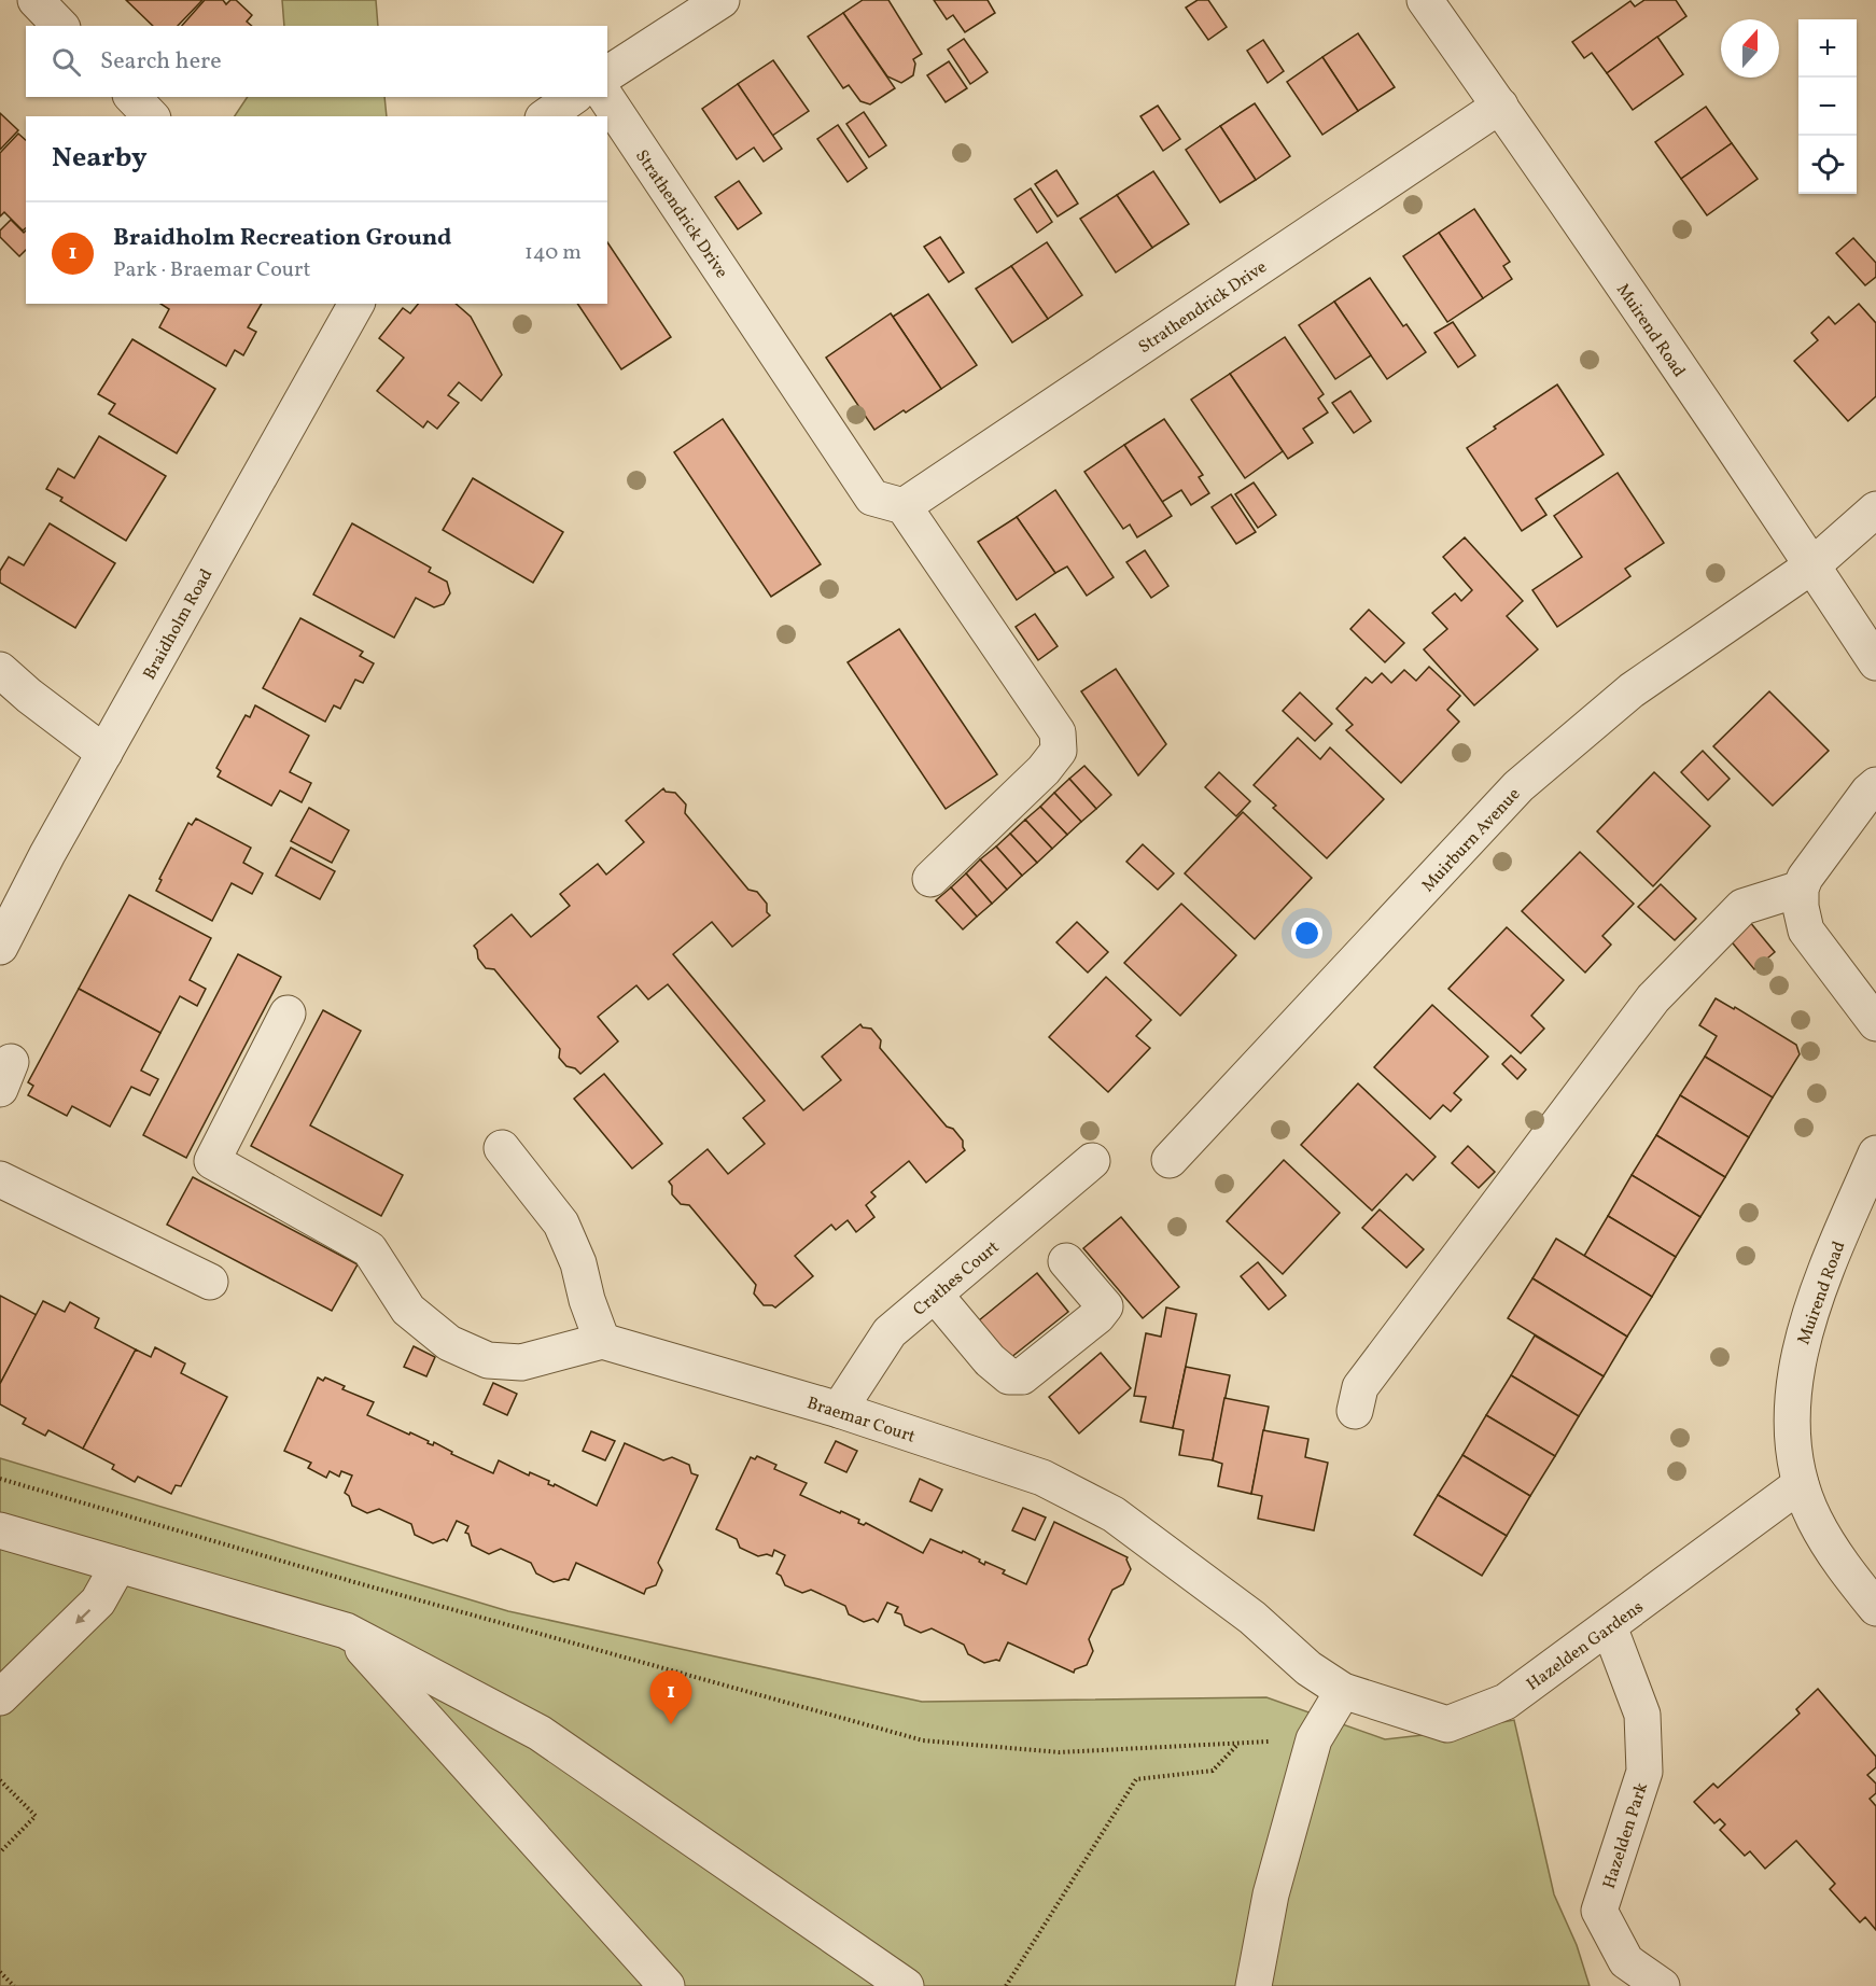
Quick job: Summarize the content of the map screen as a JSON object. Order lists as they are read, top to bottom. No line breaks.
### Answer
{"streets":{"street":["Strathendrick Drive","Muirend Road","Braidholm Road","Muirburn Avenue","Crathes Court","Braemar Court","Hazelden Gardens","Hazelden Park"]},"crossings":[["Strathendrick Drive","Muirend Road"],["Muirend Road","Muirburn Avenue"],["Muirend Road","Hazelden Gardens"],["Crathes Court","Braemar Court"],["Braemar Court","Hazelden Gardens"],["Hazelden Gardens","Hazelden Park"]],"north":"top","page":{"map_buttons":["+","−"],"search":"Search here","heading":"Nearby","list":[{"mark":"1","name":"Braidholm Recreation Ground","note":"Park · Braemar Court","value":"140 m"}],"pins":"1"}}
